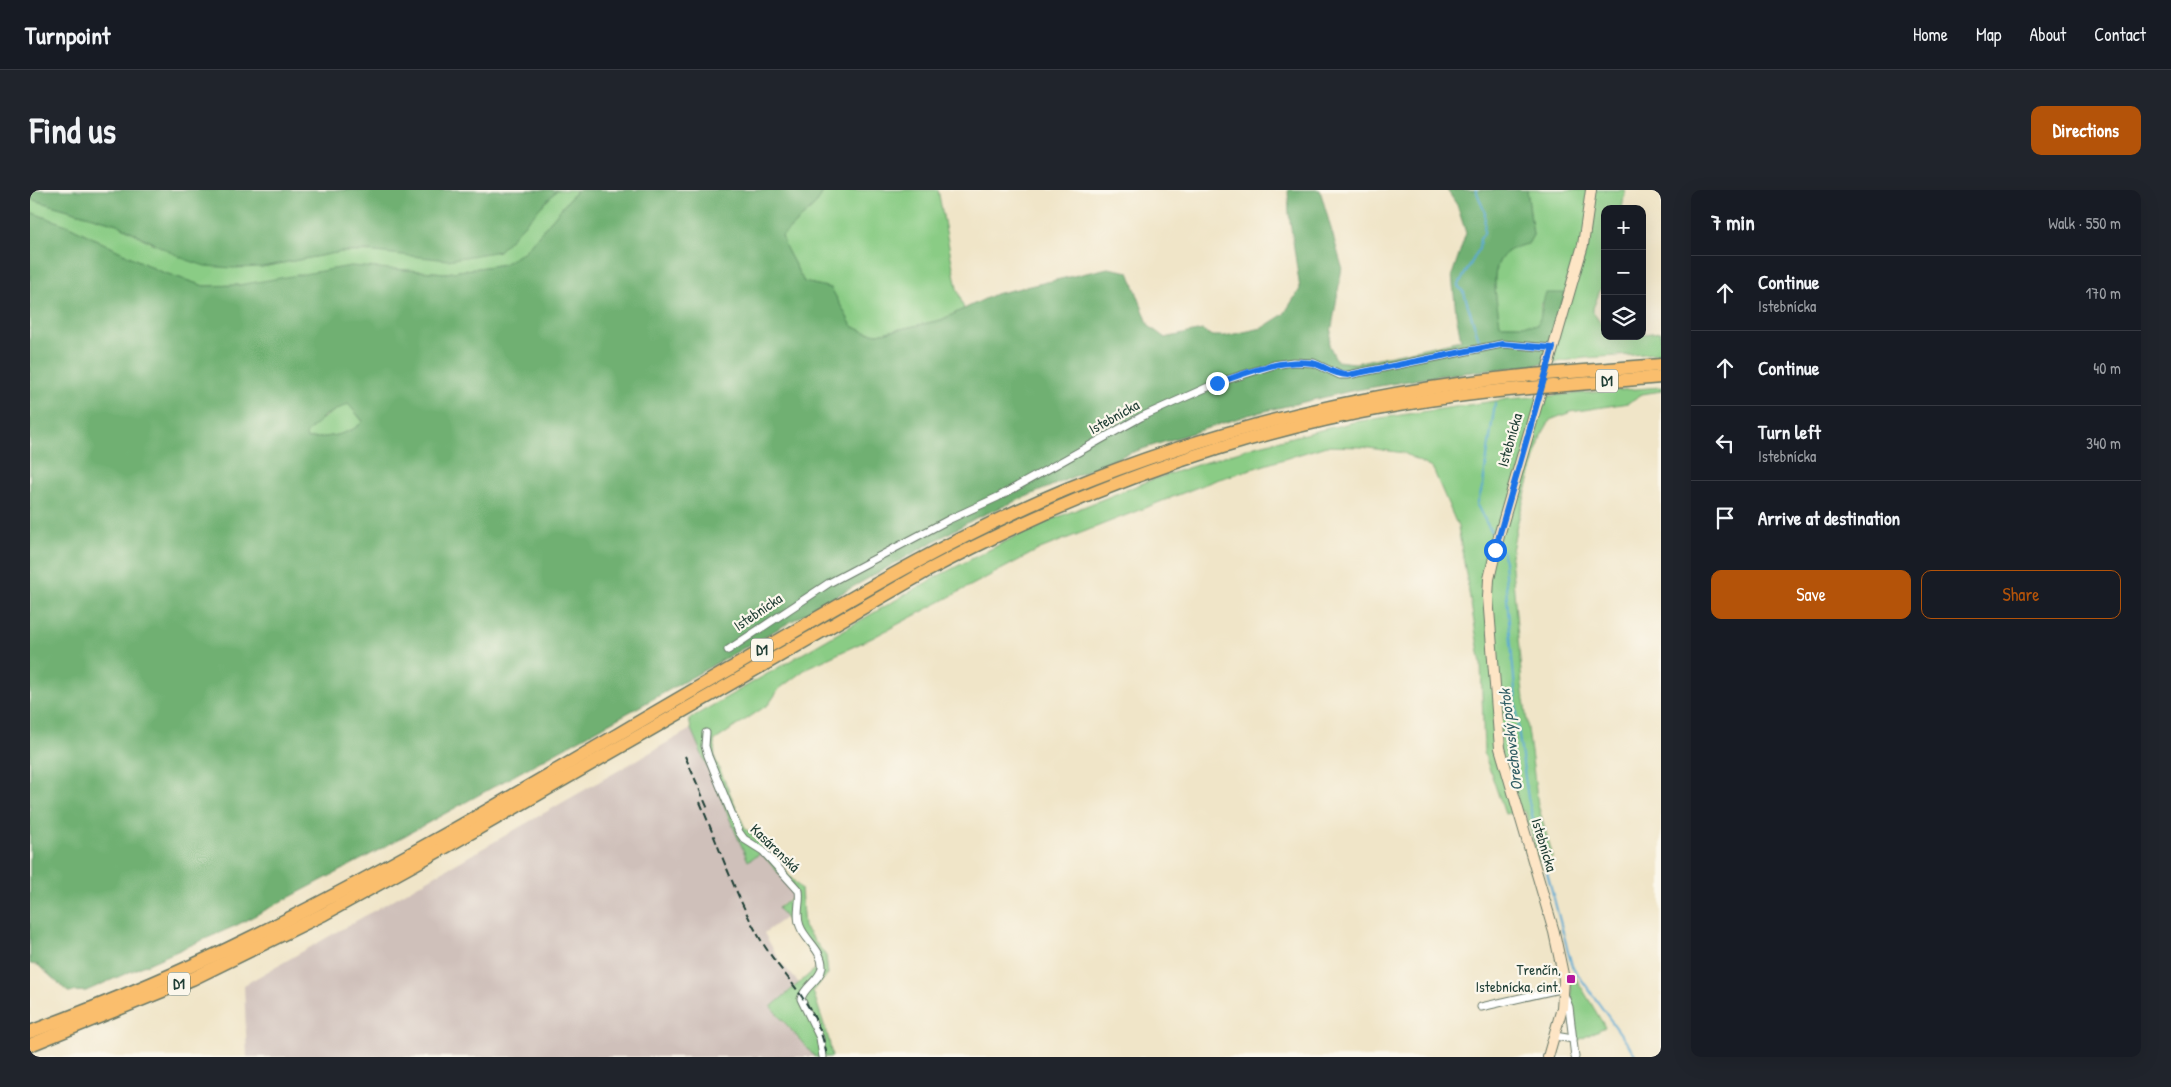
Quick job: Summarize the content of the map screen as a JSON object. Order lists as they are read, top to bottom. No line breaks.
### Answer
{"streets":{"highway":["D1"],"street":["Istebnícka","Kasárenská"]},"crossings":[["D1","Istebnícka"]],"water":["Orechovský potok"],"places":{"transit":["Trenčín, Istebnícka, cint."]},"page":{"header":"Turnpoint","nav":["Home","Map","About","Contact"],"buttons":["Directions",["Save","Share"]],"title":"Find us","heading":["7 min","Walk · 550 m"],"map_buttons":["+","−"],"list":[["Continue","Istebnícka","170 m"],["Continue","40 m"],["Turn left","Istebnícka","340 m"],"Arrive at destination"]}}
